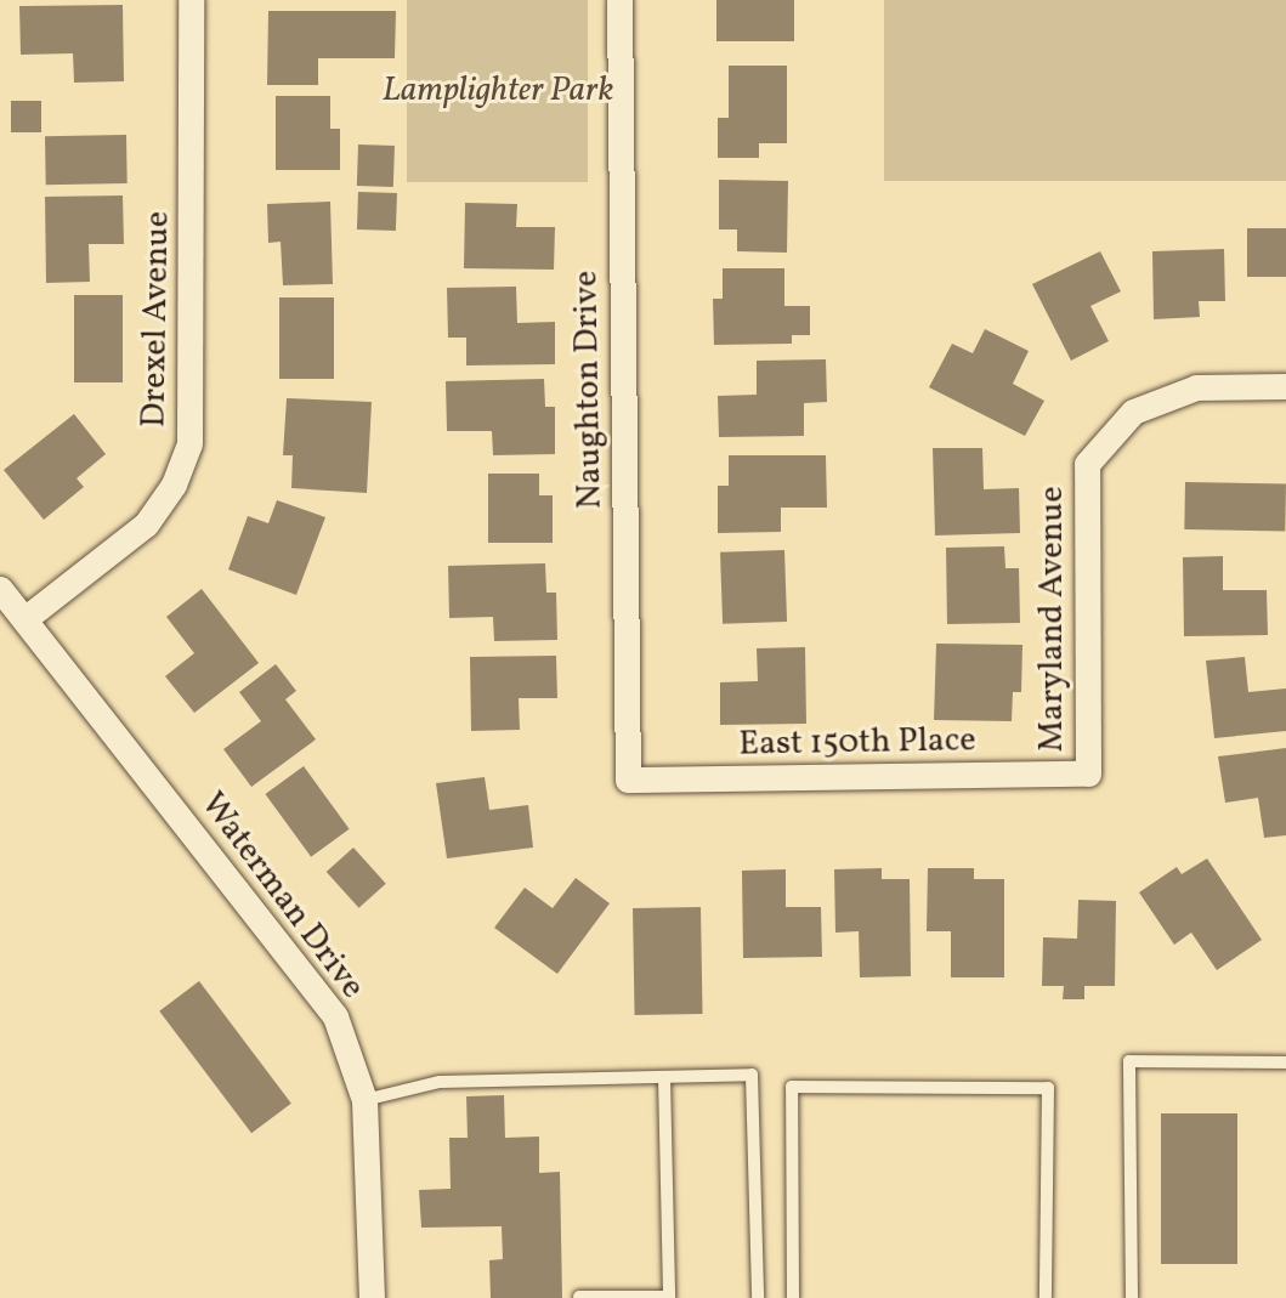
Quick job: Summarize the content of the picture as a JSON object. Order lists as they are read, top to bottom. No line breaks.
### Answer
{"streets":{"street":["Drexel Avenue","Naughton Drive","Maryland Avenue","East 150th Place","Waterman Drive"]},"crossings":[["Drexel Avenue","Waterman Drive"],["Naughton Drive","East 150th Place"],["Maryland Avenue","East 150th Place"]],"parks":["Lamplighter Park"]}
